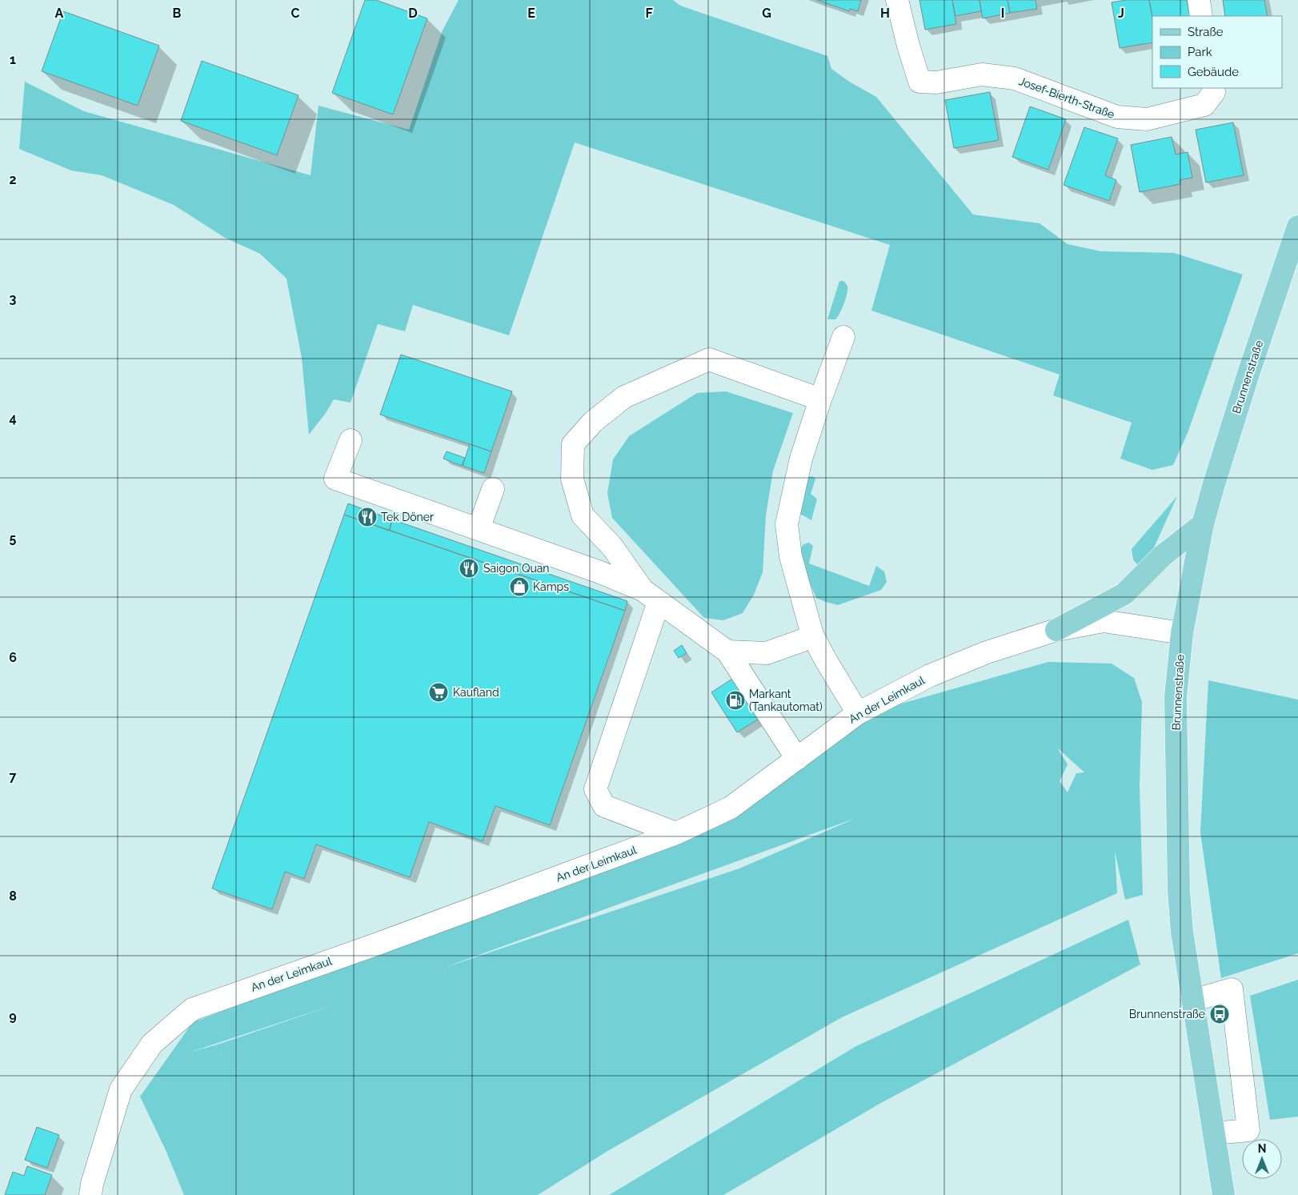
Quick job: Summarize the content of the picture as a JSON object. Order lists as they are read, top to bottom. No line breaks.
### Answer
{"streets":{"main road":["Brunnenstraße"],"street":["Josef-Bierth-Straße","An der Leimkaul"]},"crossings":[["Brunnenstraße","An der Leimkaul"]],"places":{"restaurant":["Tek Döner","Saigon Quan"],"shop":["Kamps"],"supermarket":["Kaufland"],"fuel station":["Markant (Tankautomat)"],"bus stop":["Brunnenstraße"]},"legend":["Straße","Park","Gebäude"],"north":"top","grid":{"columns":["A","B","C","D","E","F","G","H","I","J"],"rows":["1","2","3","4","5","6","7","8","9"]}}
